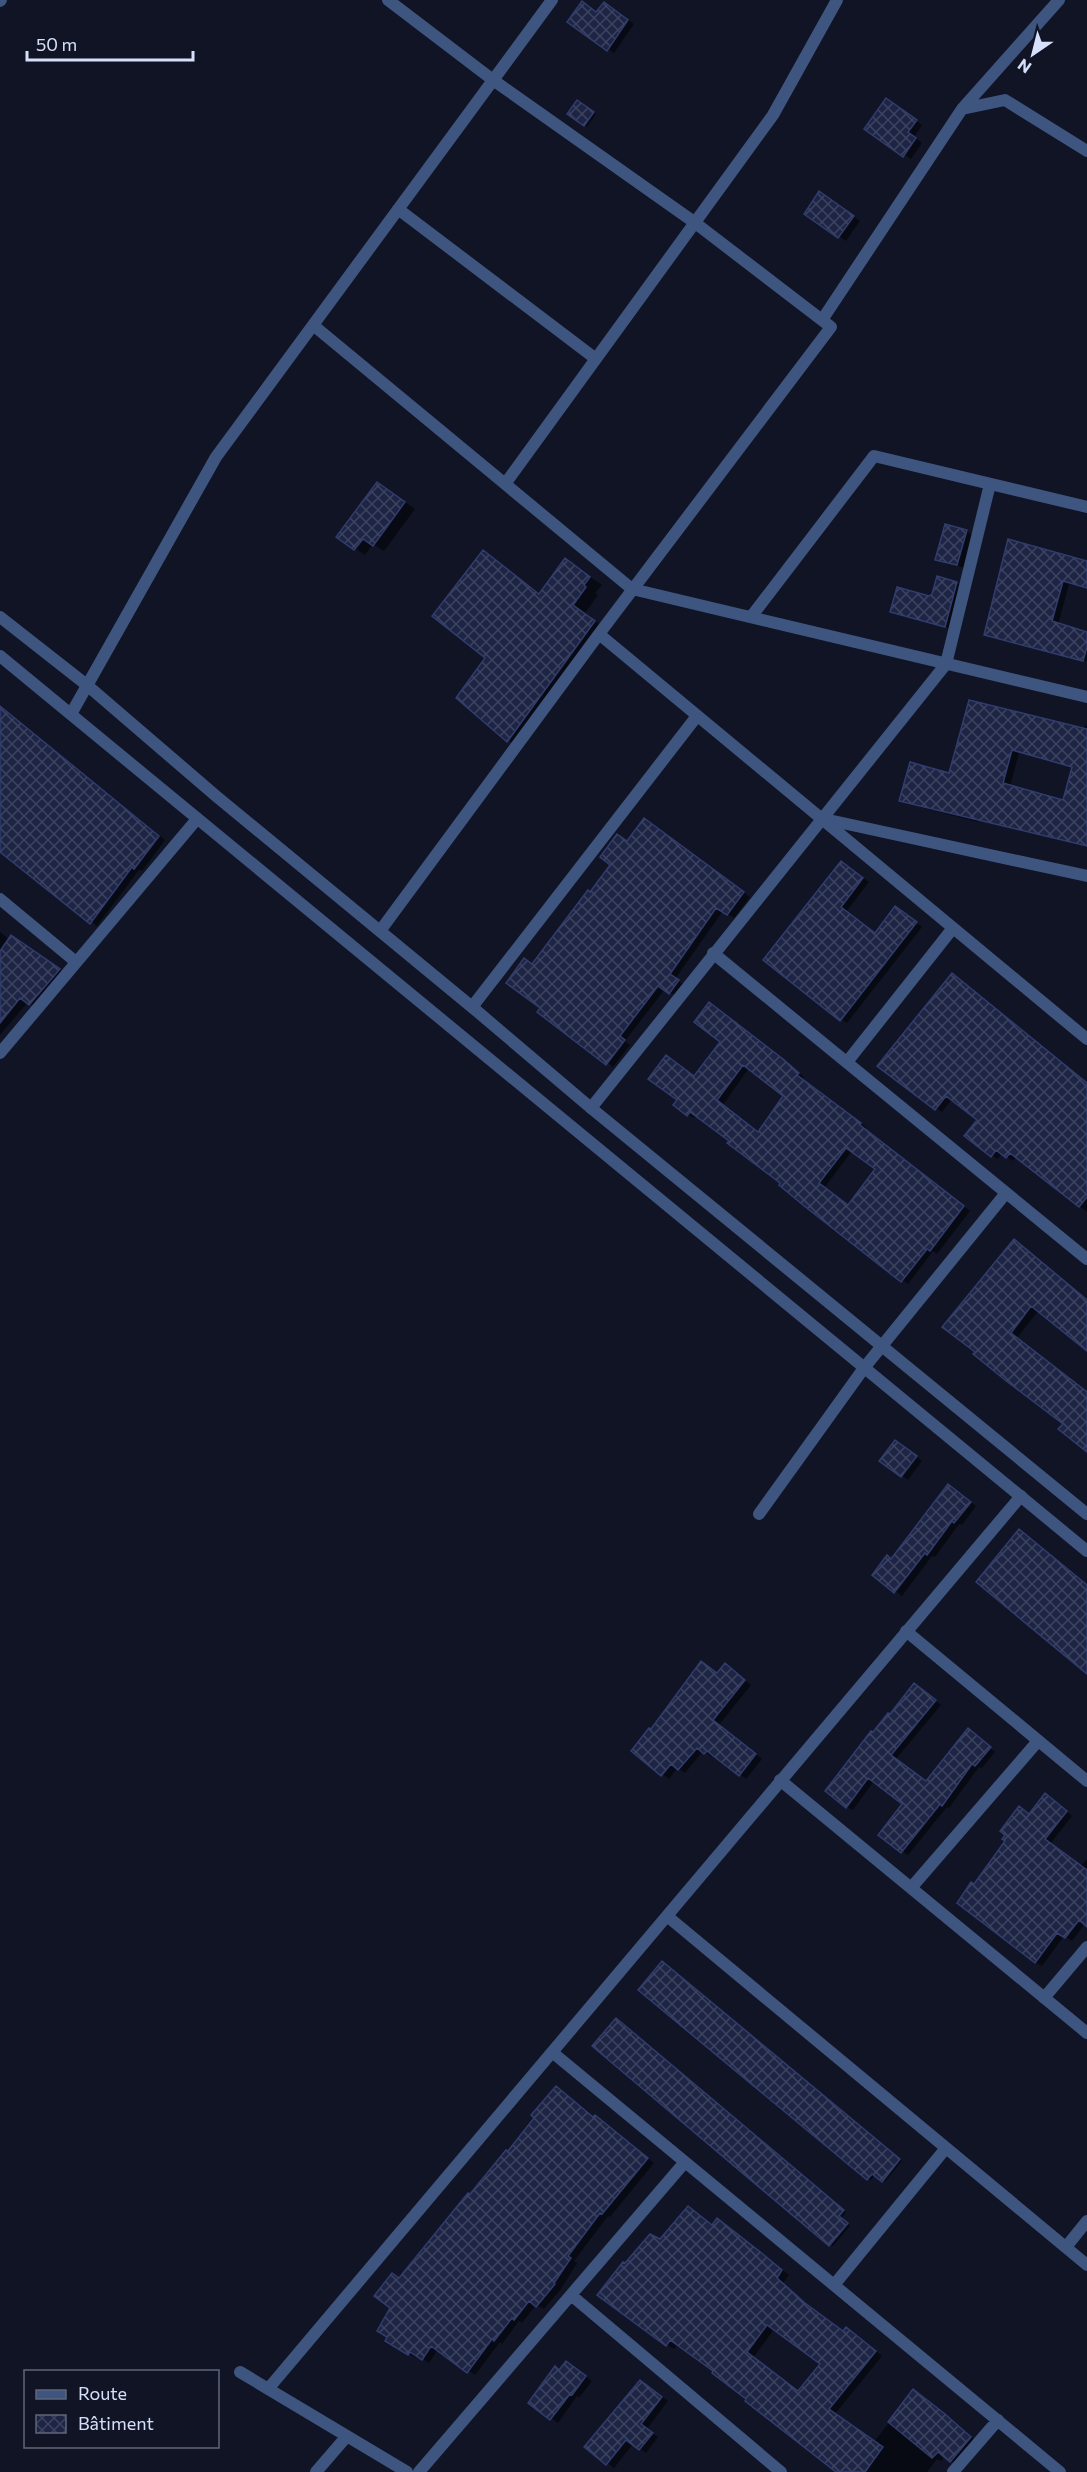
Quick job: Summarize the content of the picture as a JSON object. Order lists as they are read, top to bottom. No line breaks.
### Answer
{"legend":["Route","Bâtiment"],"scale_bar":"50 m","north":"bottom left"}
